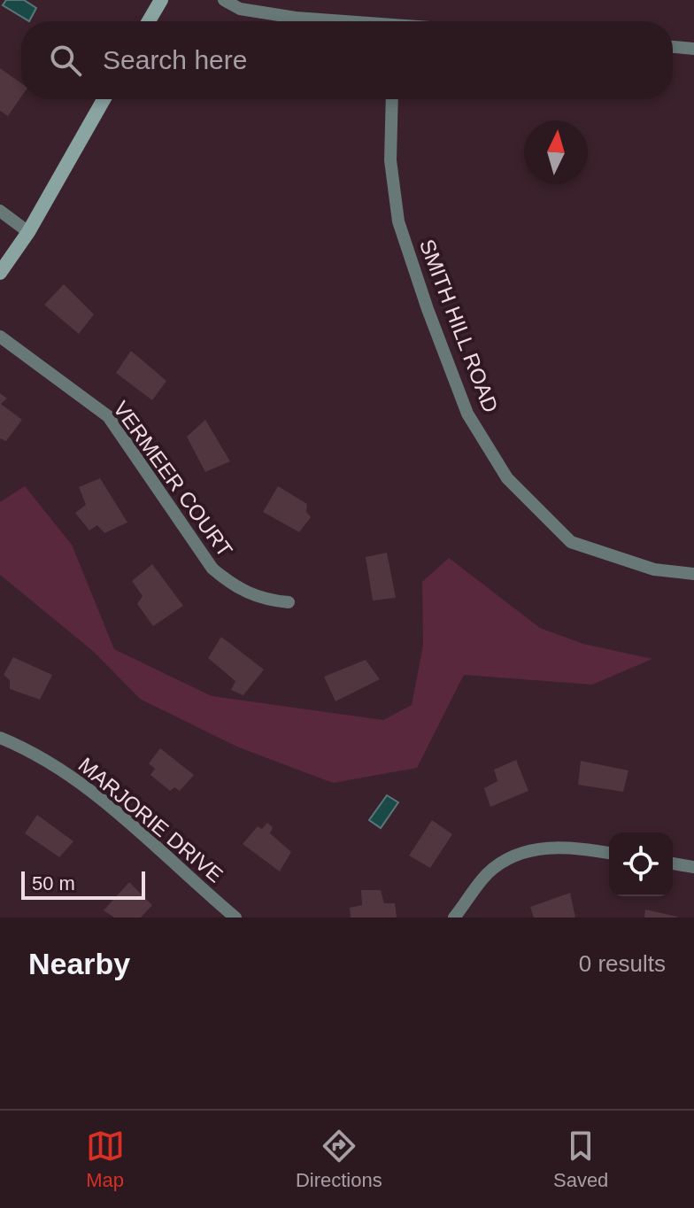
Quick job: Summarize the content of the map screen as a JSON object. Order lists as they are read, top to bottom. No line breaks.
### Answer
{"streets":{"street":["SMITH HILL ROAD","VERMEER COURT","MARJORIE DRIVE"]},"scale_bar":"50 m","north":"top","page":{"search":"Search here","scale":"50 m","heading":["Nearby","0 results"],"nav":["Map","Directions","Saved"]}}
